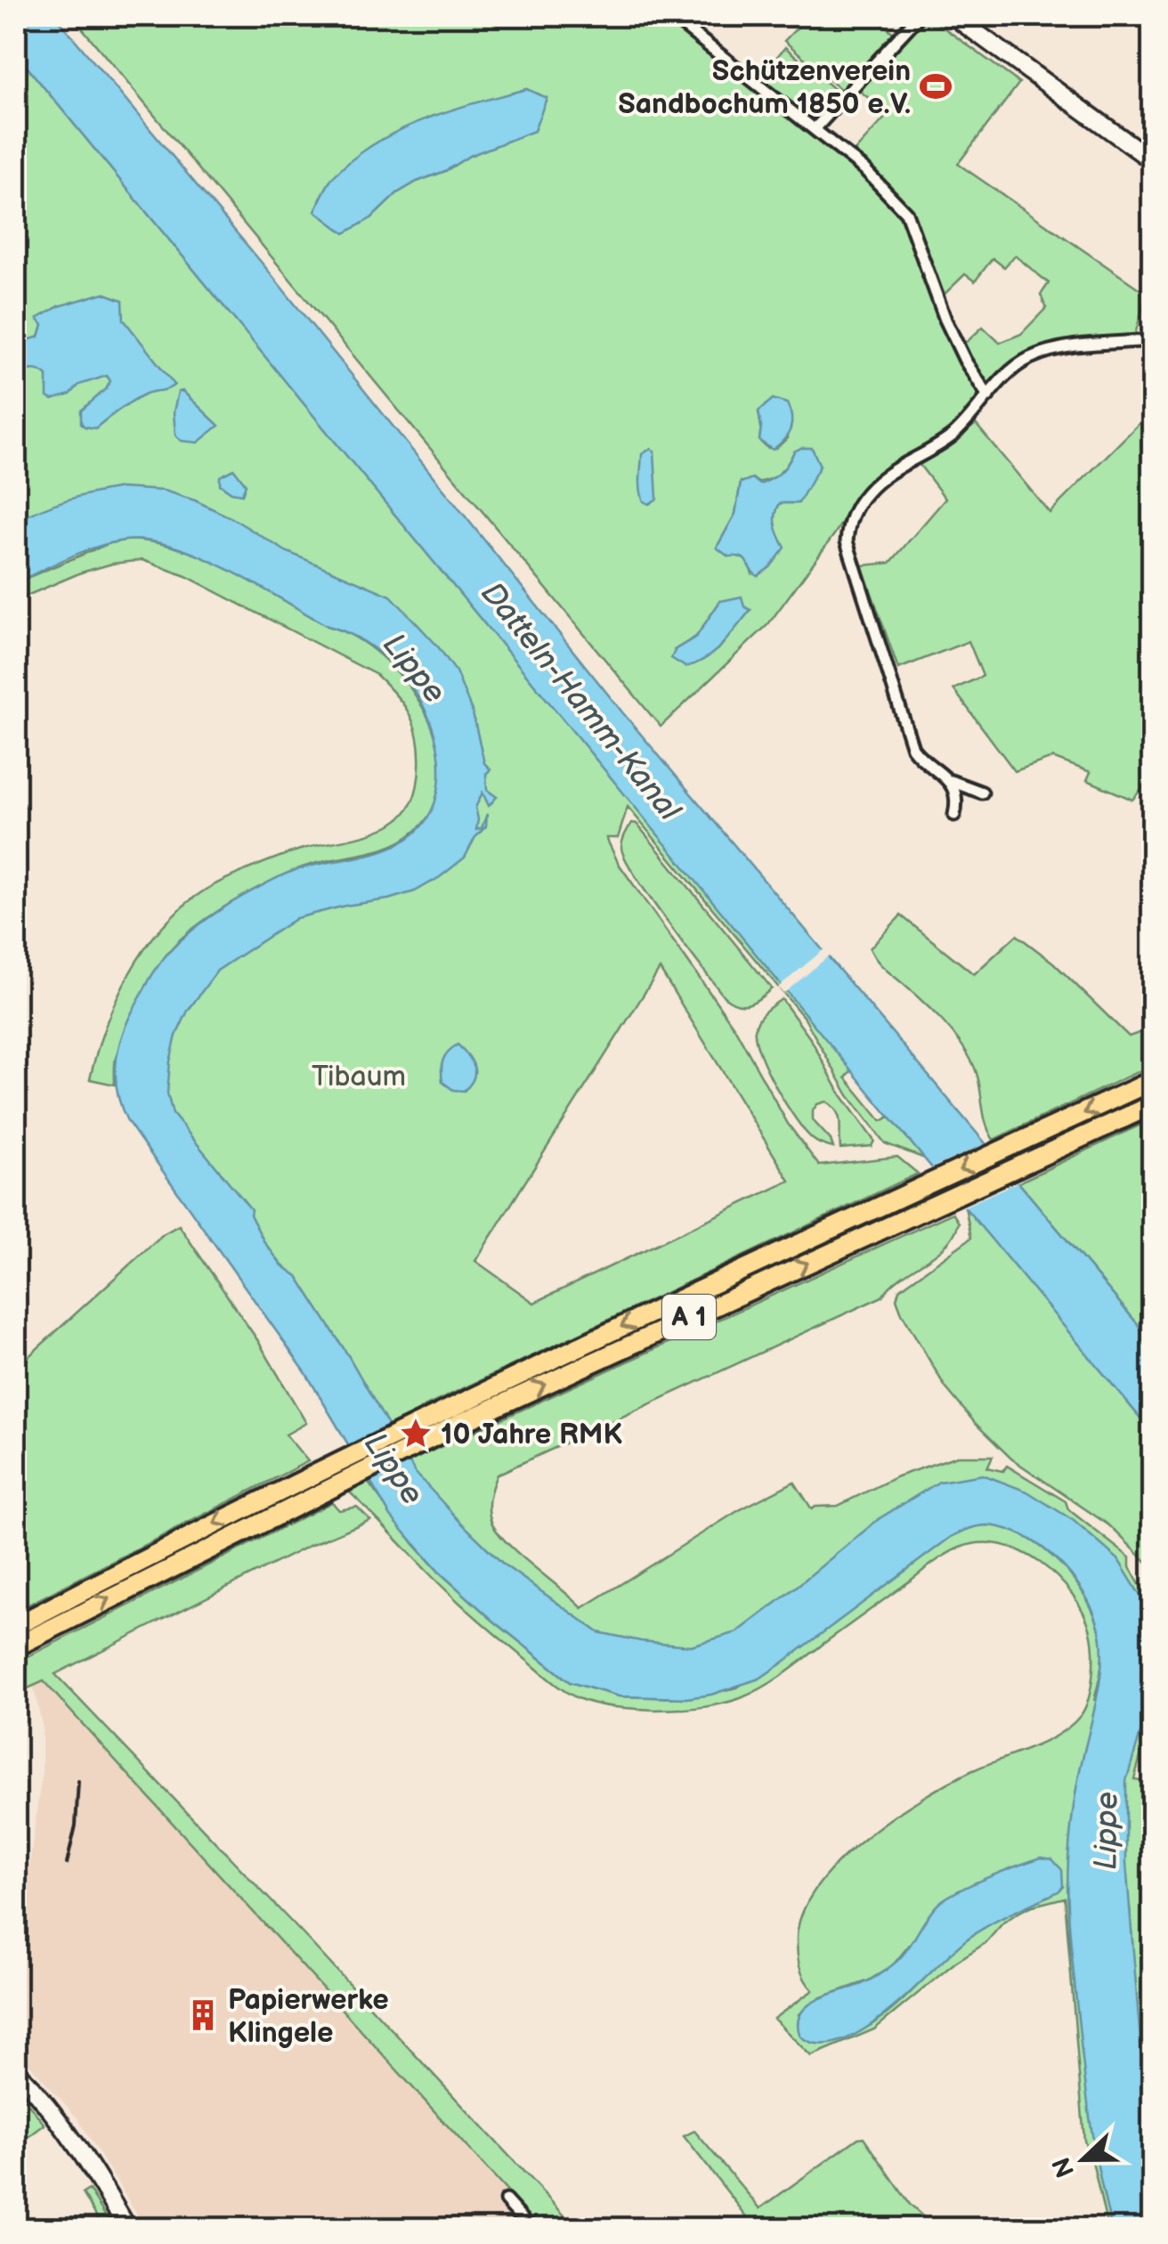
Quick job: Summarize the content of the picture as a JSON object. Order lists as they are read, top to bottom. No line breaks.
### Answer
{"streets":{"highway":["A 1"]},"water":["Lippe","Datteln-Hamm-Kanal"],"parks":["Tibaum"],"places":{"sports":["Schützenverein Sandbochum 1850 e.V."],"place":["10 Jahre RMK"],"building":["Papierwerke Klingele"]},"north":"left"}
